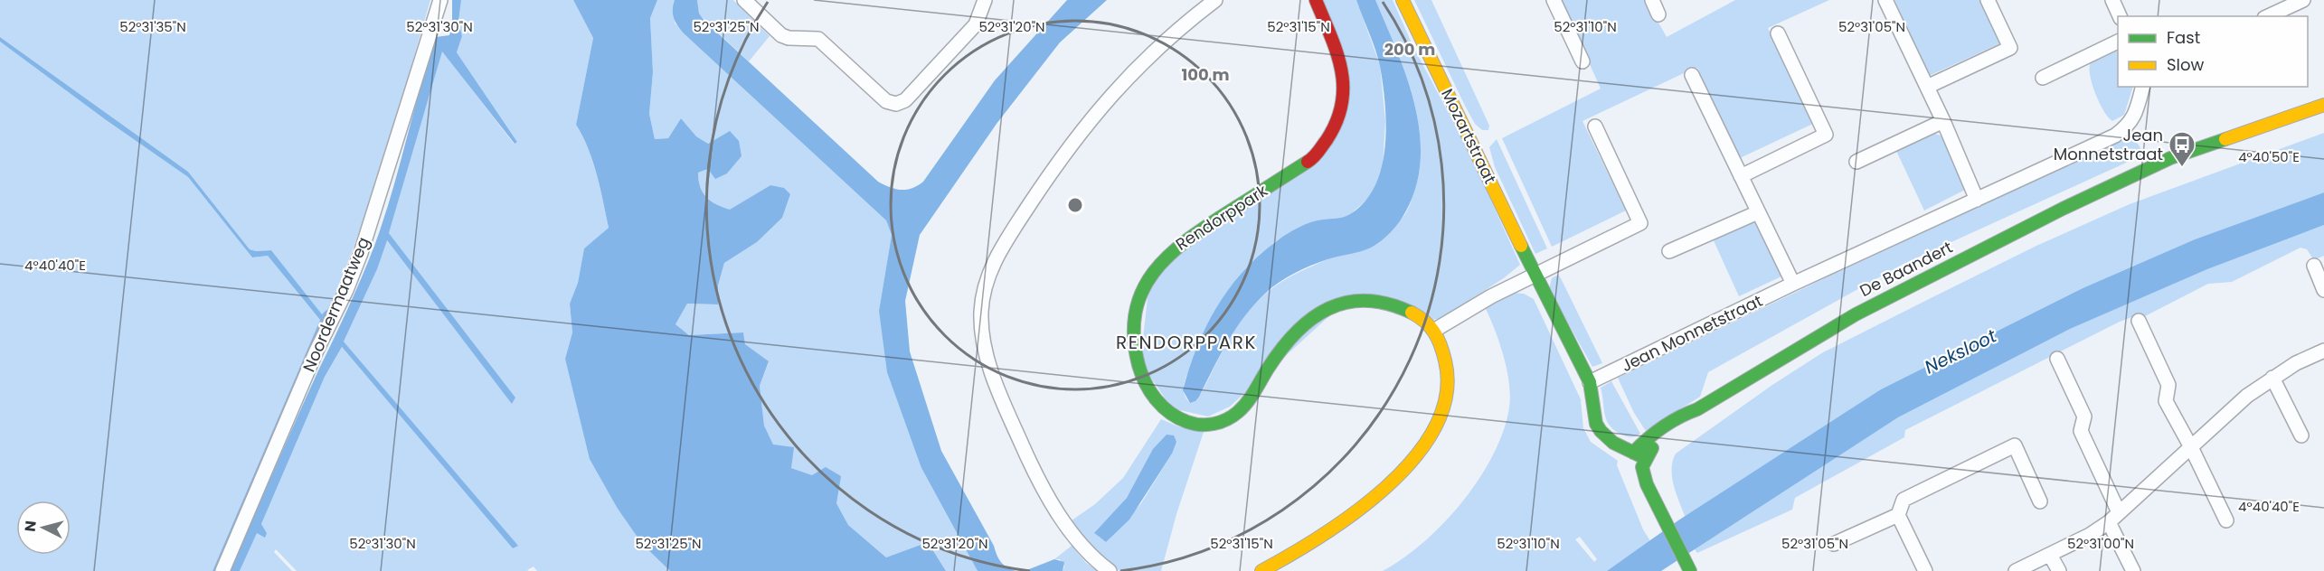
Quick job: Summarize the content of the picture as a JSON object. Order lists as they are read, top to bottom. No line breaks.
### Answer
{"streets":{"street":["Mozartstraat","Rendorppark","De Baandert","Noordermaatweg","Jean Monnetstraat"]},"crossings":[["Mozartstraat","De Baandert"],["Mozartstraat","Jean Monnetstraat"]],"districts":["RENDORPPARK"],"water":["Neksloot"],"places":{"bus stop":["Jean Monnetstraat"]},"legend":["Fast","Slow"],"north":"left","coordinates":["52°31'35\"N","52°31'30\"N","52°31'25\"N","52°31'20\"N","52°31'15\"N","52°31'10\"N","52°31'05\"N","4°40'50\"E","4°40'40\"E","52°31'00\"N"],"rings":["200 m","100 m"]}
